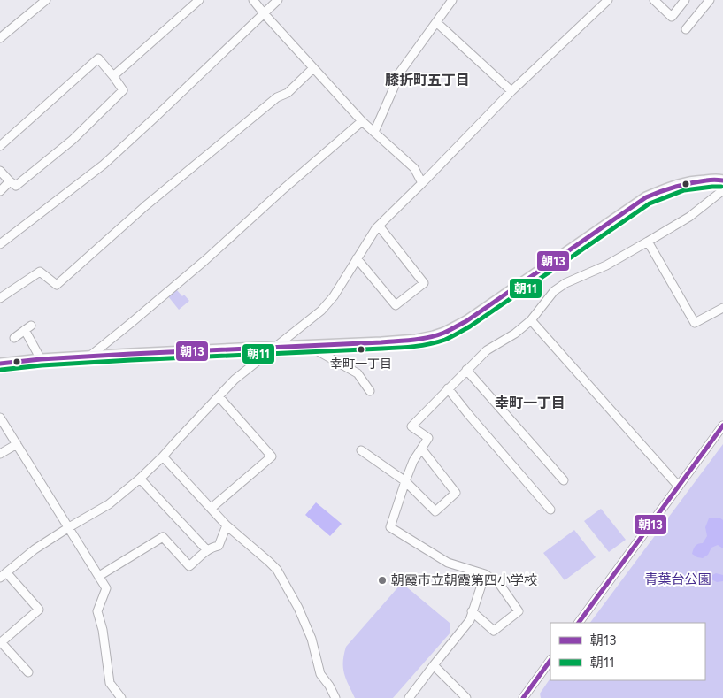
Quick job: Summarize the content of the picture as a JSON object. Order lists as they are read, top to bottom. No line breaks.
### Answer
{"districts":["膝折町五丁目","幸町一丁目"],"parks":["青葉台公園"],"places":["幸町一丁目","朝霞市立朝霞第四小学校"],"lines":["transit line 朝13","transit line 朝11"],"legend":["朝13","朝11"]}
